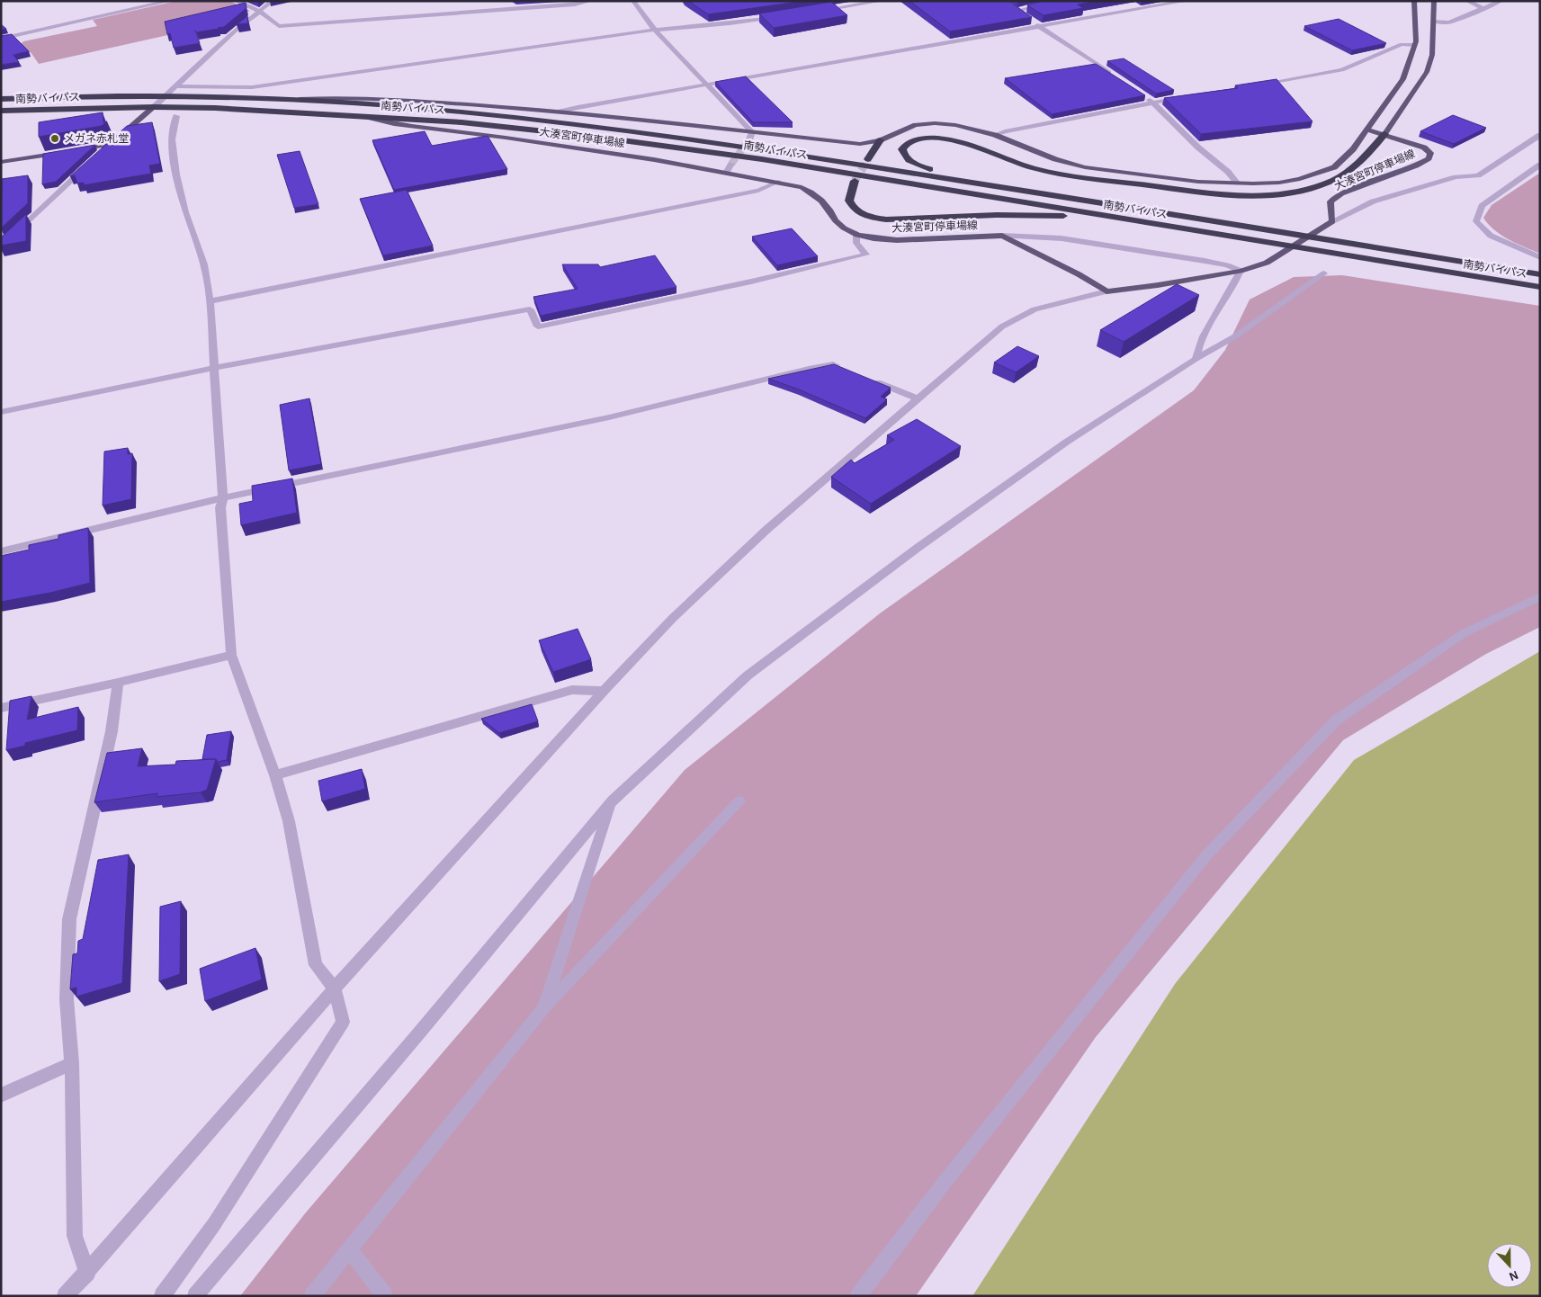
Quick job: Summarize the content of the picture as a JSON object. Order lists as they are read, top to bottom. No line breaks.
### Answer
{"streets":{"highway":["南勢バイパス"],"main road":["大湊宮町停車場線"]},"crossings":[["南勢バイパス","大湊宮町停車場線"]],"places":["メガネ赤札堂"],"north":"bottom"}
